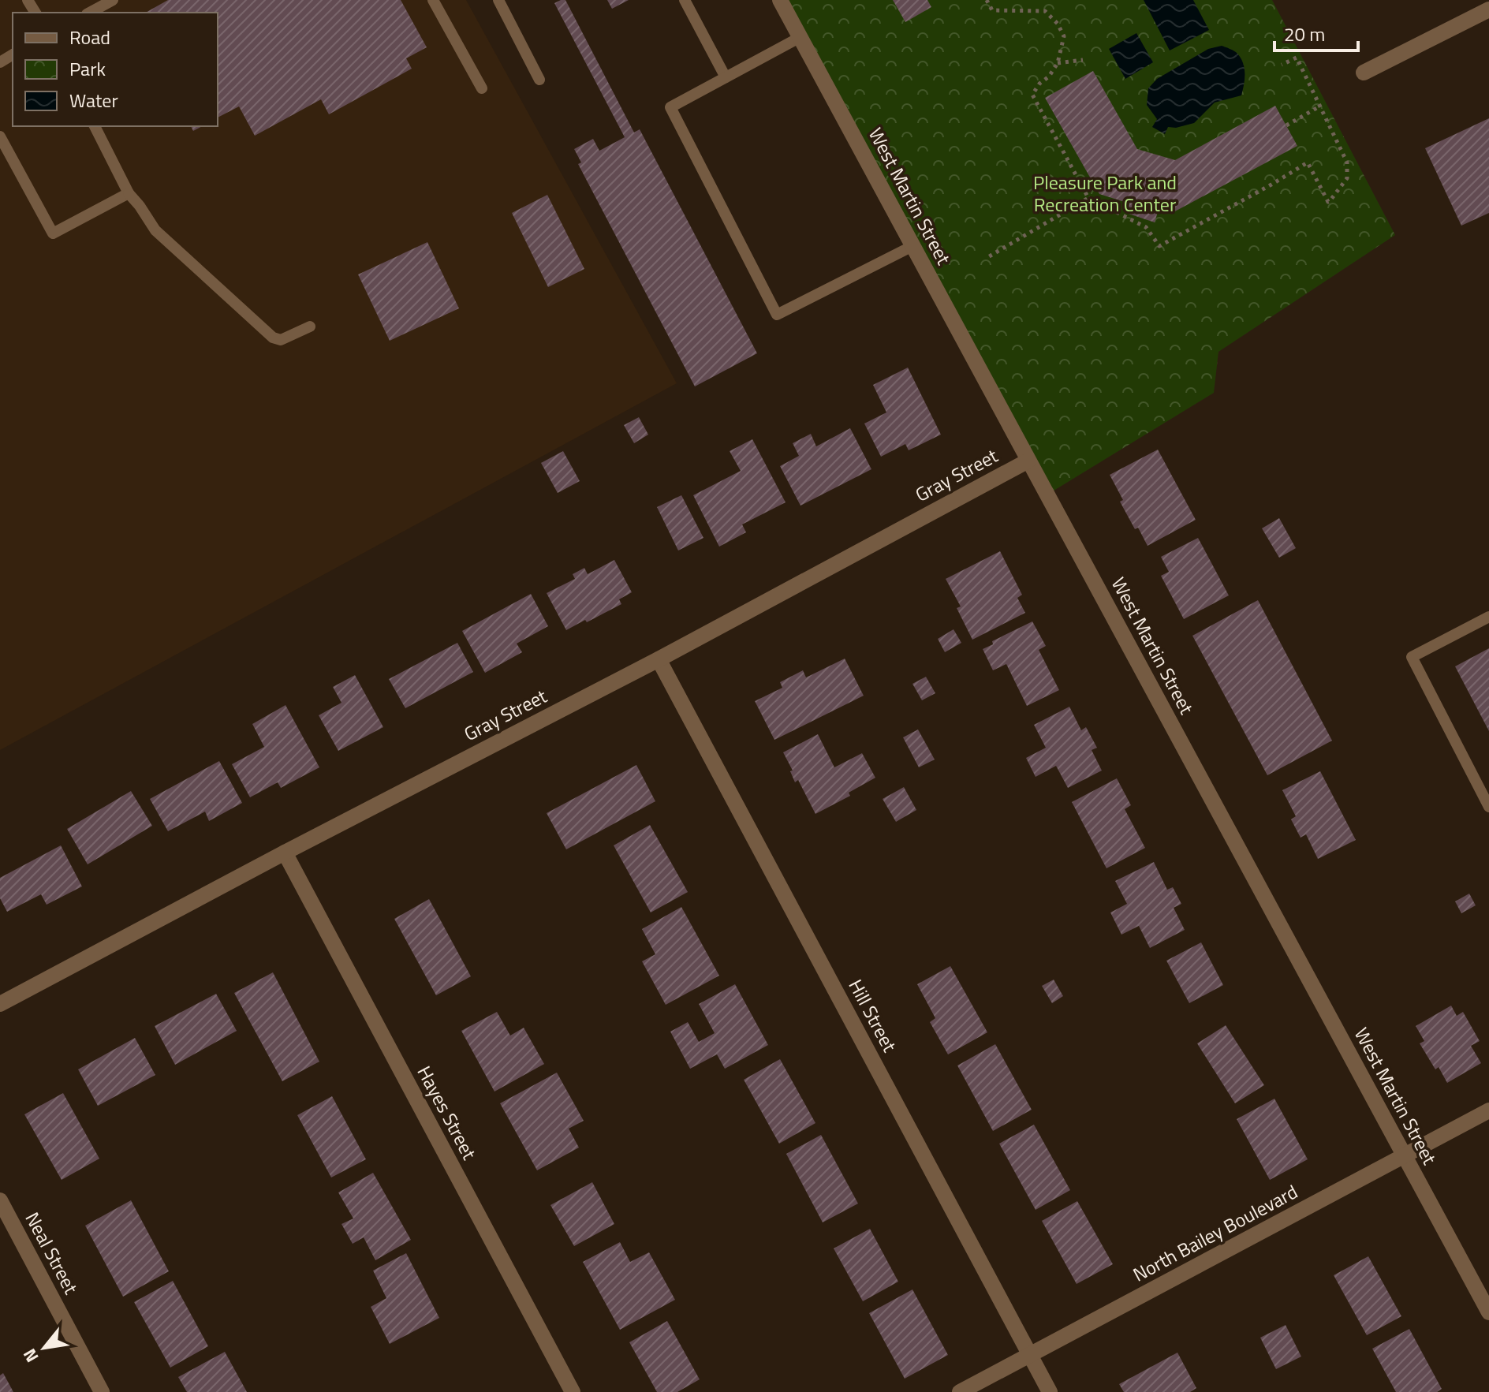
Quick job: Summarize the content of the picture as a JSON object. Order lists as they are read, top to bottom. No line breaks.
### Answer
{"streets":{"street":["West Martin Street","Gray Street","Hill Street","Hayes Street","North Bailey Boulevard","Neal Street"]},"crossings":[["West Martin Street","Gray Street"],["West Martin Street","North Bailey Boulevard"],["Gray Street","Hill Street"],["Gray Street","Hayes Street"],["Hill Street","North Bailey Boulevard"]],"parks":["Pleasure Park and Recreation Center"],"legend":["Road","Park","Water"],"scale_bar":"20 m","north":"bottom left"}
